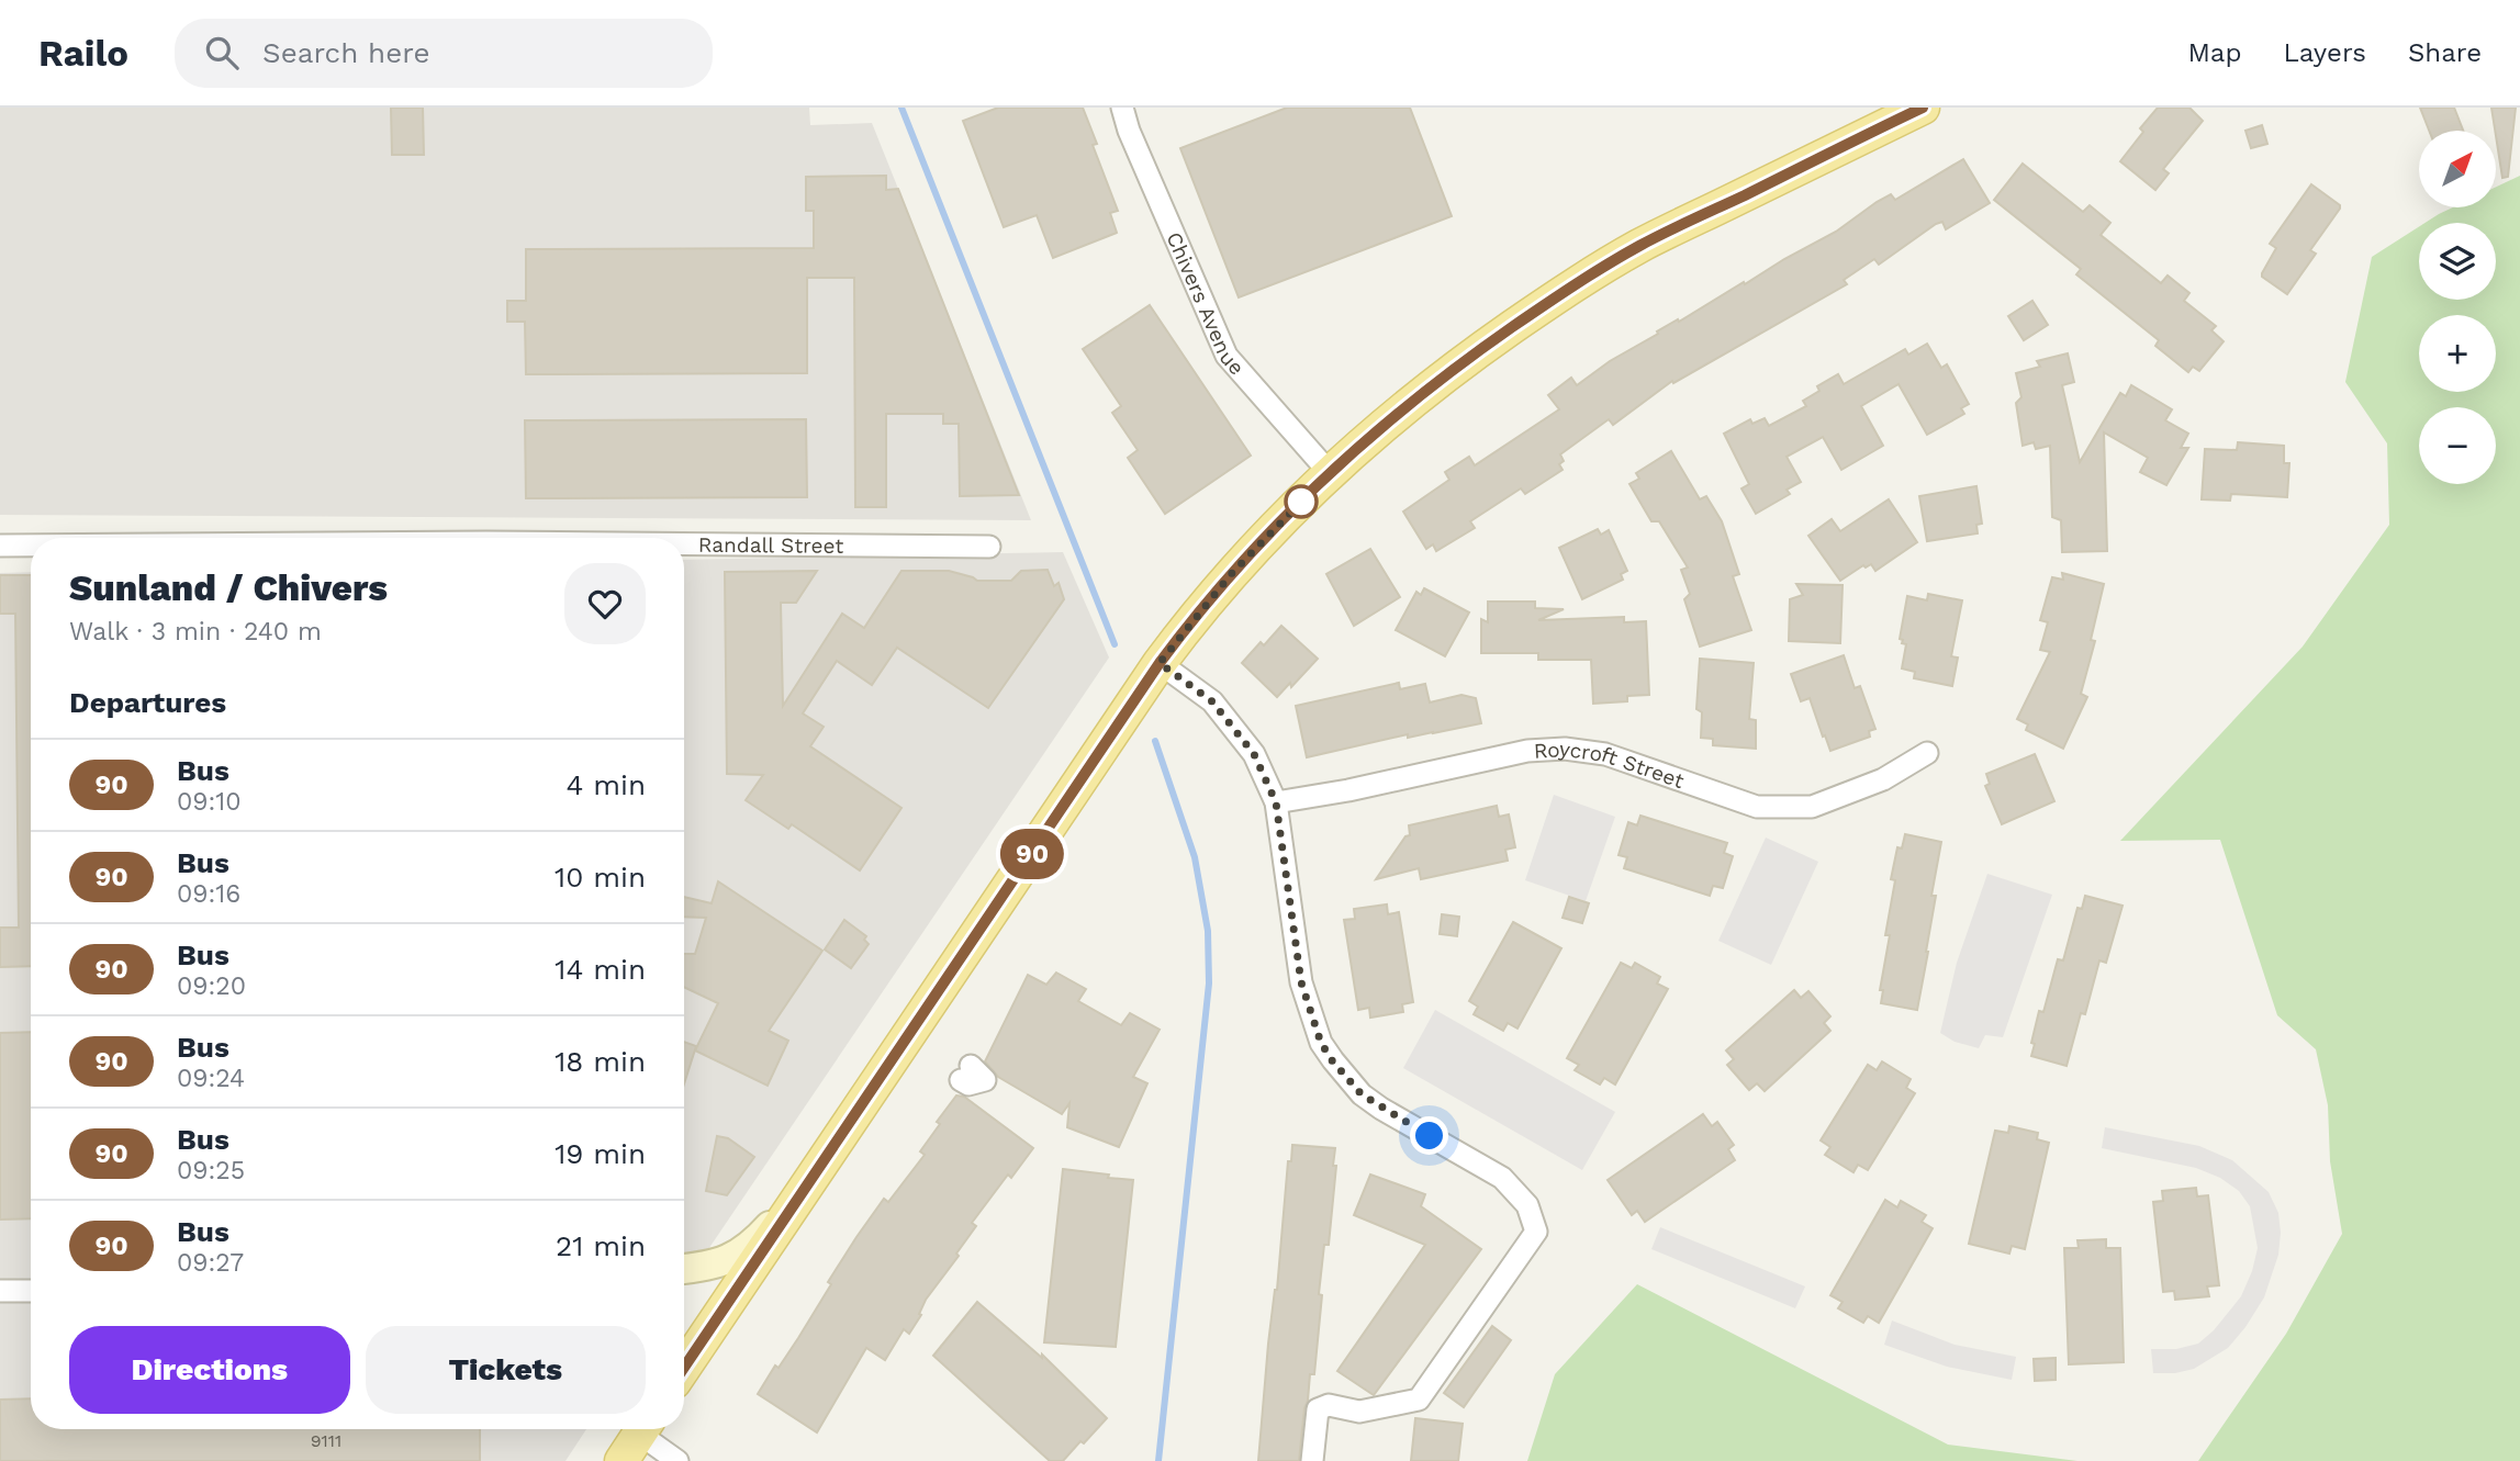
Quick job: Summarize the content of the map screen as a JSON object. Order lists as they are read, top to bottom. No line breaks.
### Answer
{"streets":{"street":["Chivers Avenue","Randall Street","Roycroft Street"]},"lines":["bus line 90"],"house_numbers":["9111"],"north":"top right","page":{"header":"Railo","search":"Search here","nav":["Map","Layers","Share"],"on_map":"90","map_buttons":["+","−"],"heading":[["Sunland / Chivers","Walk · 3 min · 240 m"],"Departures"],"list":[{"mark":"90","name":"Bus","note":"09:10","value":"4 min"},{"mark":"90","name":"Bus","note":"09:16","value":"10 min"},{"mark":"90","name":"Bus","note":"09:20","value":"14 min"},{"mark":"90","name":"Bus","note":"09:24","value":"18 min"},{"mark":"90","name":"Bus","note":"09:25","value":"19 min"},{"mark":"90","name":"Bus","note":"09:27","value":"21 min"}],"buttons":["Directions","Tickets"]}}
